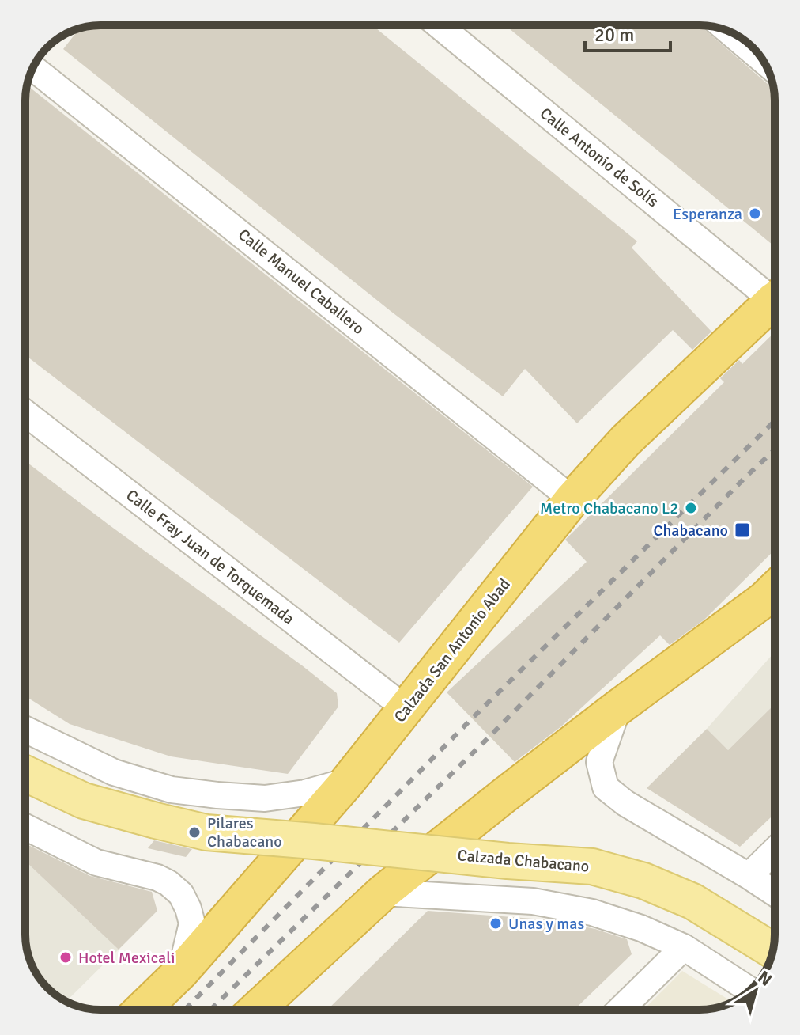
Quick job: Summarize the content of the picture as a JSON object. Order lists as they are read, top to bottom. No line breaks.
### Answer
{"streets":{"highway":["Calzada San Antonio Abad"],"main road":["Calzada Chabacano"],"street":["Calle Antonio de Solís","Calle Manuel Caballero","Calle Fray Juan de Torquemada"]},"crossings":[["Calle Manuel Caballero","Calzada San Antonio Abad"],["Calle Fray Juan de Torquemada","Calzada San Antonio Abad"]],"places":{"other":["Esperanza","Metro Chabacano L2","Pilares Chabacano","Unas y mas","Hotel Mexicali"],"transit":["Chabacano"]},"scale_bar":"20 m","north":"top right"}
